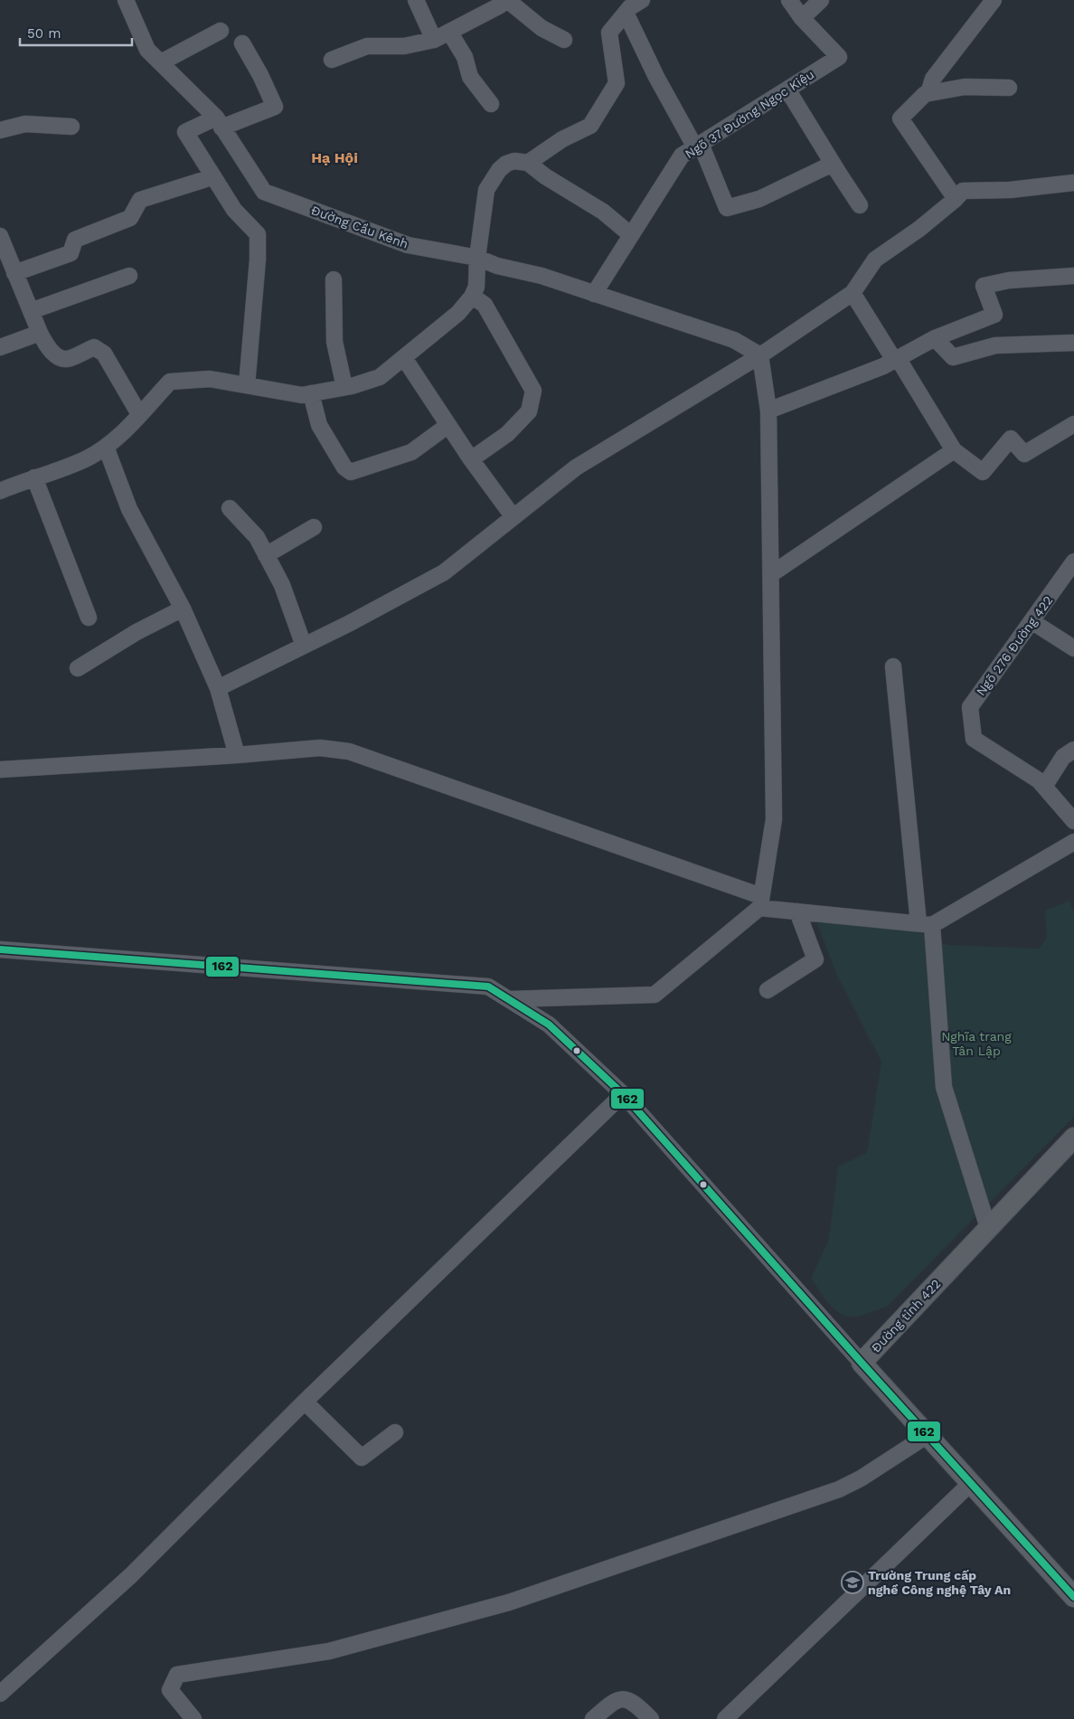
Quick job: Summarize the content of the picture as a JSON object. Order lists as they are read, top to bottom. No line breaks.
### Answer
{"streets":{"main road":["Đường tỉnh 422"],"street":["Ngõ 37 Đường Ngọc Kiệu","Đường Cầu Kênh","Ngõ 276 Đường 422"]},"crossings":[["Ngõ 37 Đường Ngọc Kiệu","Đường Cầu Kênh"]],"districts":["Hạ Hội"],"parks":["Nghĩa trang Tân Lập"],"places":{"school or university":["Trường Trung cấp nghề Công nghệ Tây An"]},"lines":["transit line 162"],"scale_bar":"50 m"}
